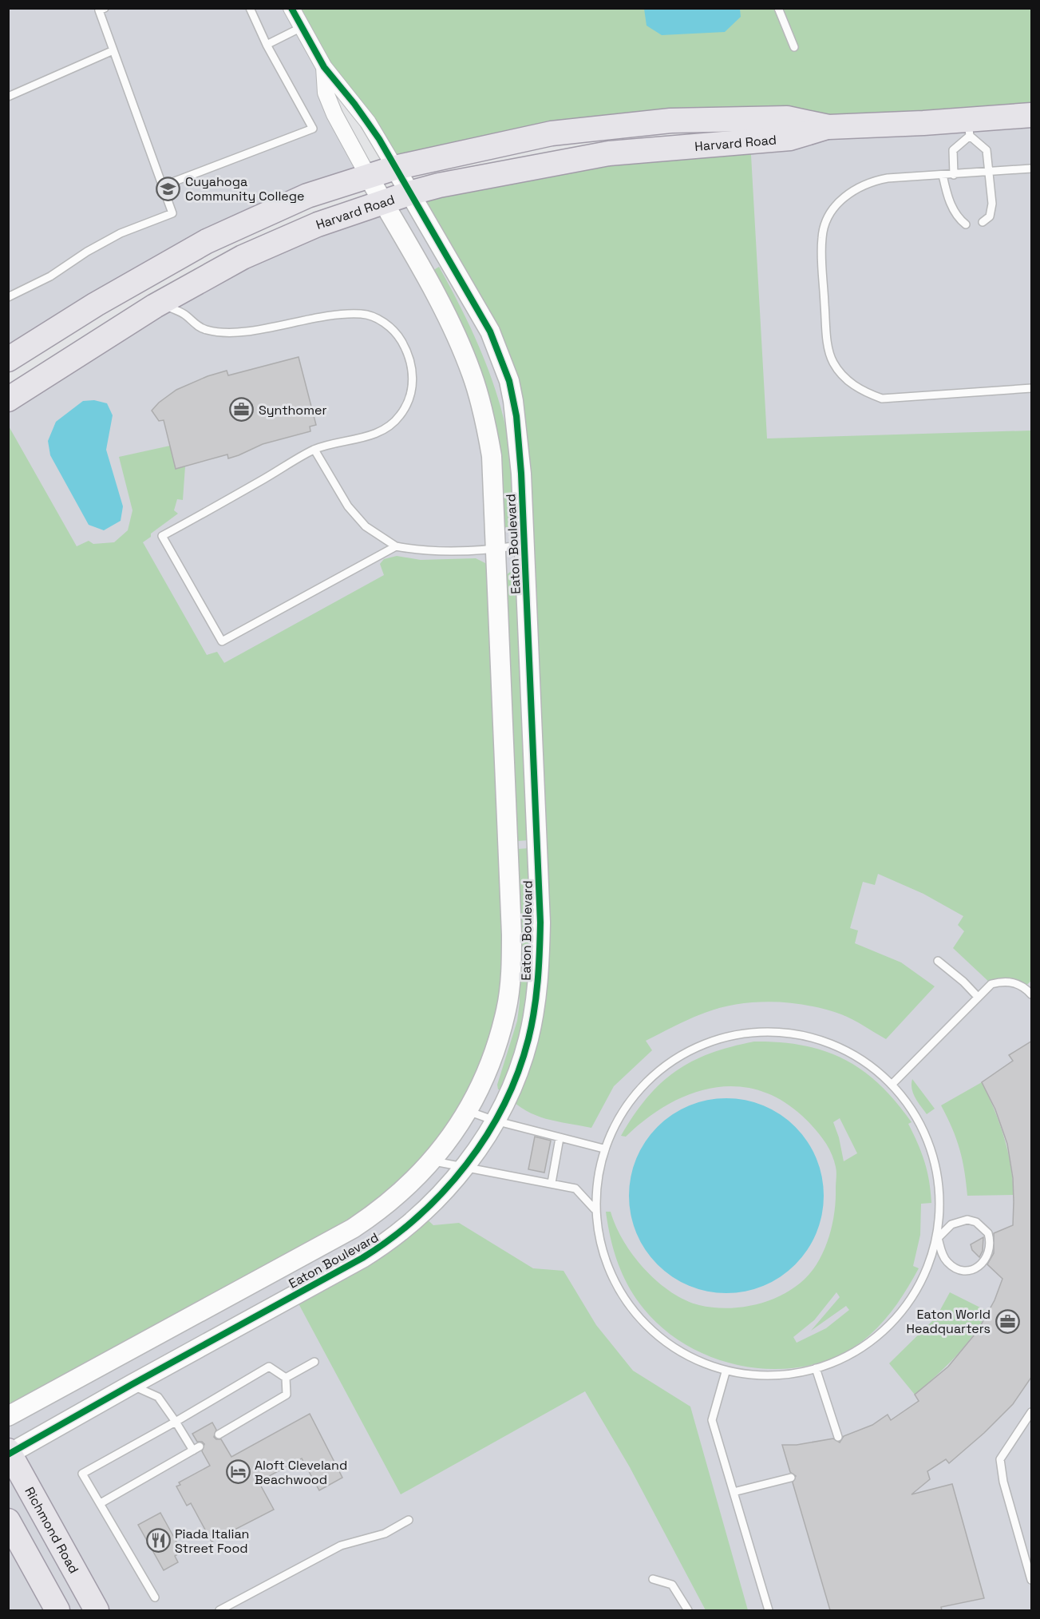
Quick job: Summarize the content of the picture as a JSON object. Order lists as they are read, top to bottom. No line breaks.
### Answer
{"streets":{"main road":["Harvard Road","Richmond Road"],"street":["Eaton Boulevard"]},"crossings":[["Harvard Road","Eaton Boulevard"],["Eaton Boulevard","Richmond Road"]],"places":{"school or university":["Cuyahoga Community College"],"office":["Synthomer","Eaton World Headquarters"],"hotel":["Aloft Cleveland Beachwood"],"restaurant":["Piada Italian Street Food"]}}
